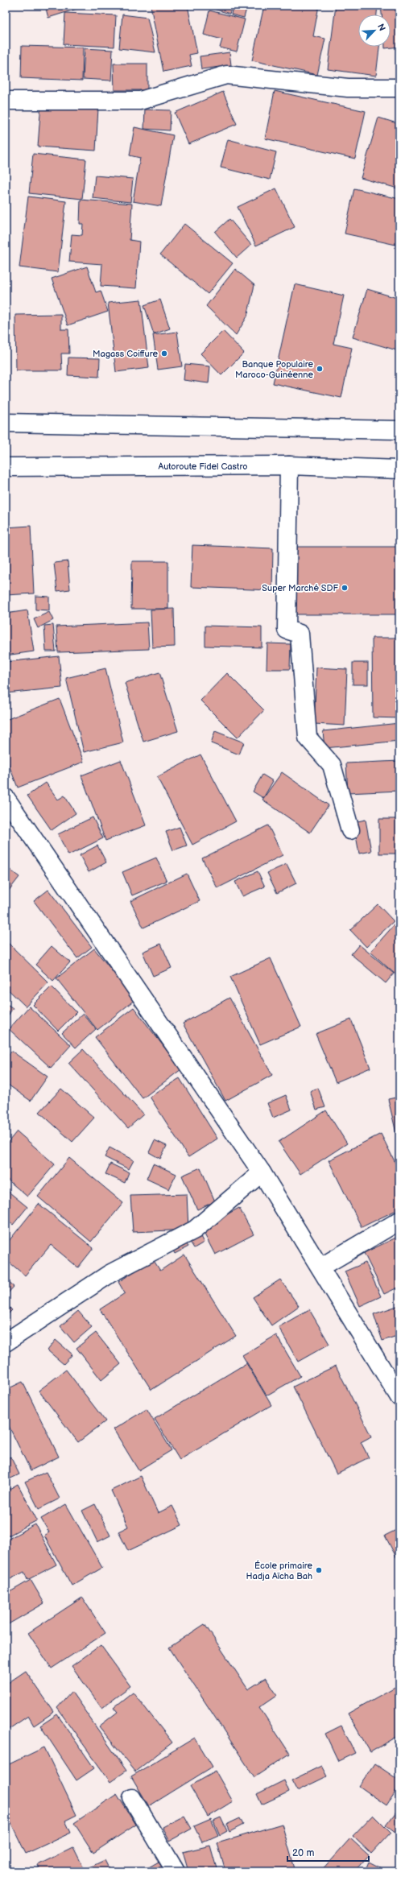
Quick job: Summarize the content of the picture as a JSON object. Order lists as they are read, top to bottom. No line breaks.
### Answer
{"streets":{"main road":["Autoroute Fidel Castro"]},"places":["Magass Coiffure","Banque Populaire Maroco-Guinéenne","Super Marché SDF","École primaire Hadja Aïcha Bah"],"scale_bar":"20 m","north":"top right"}
